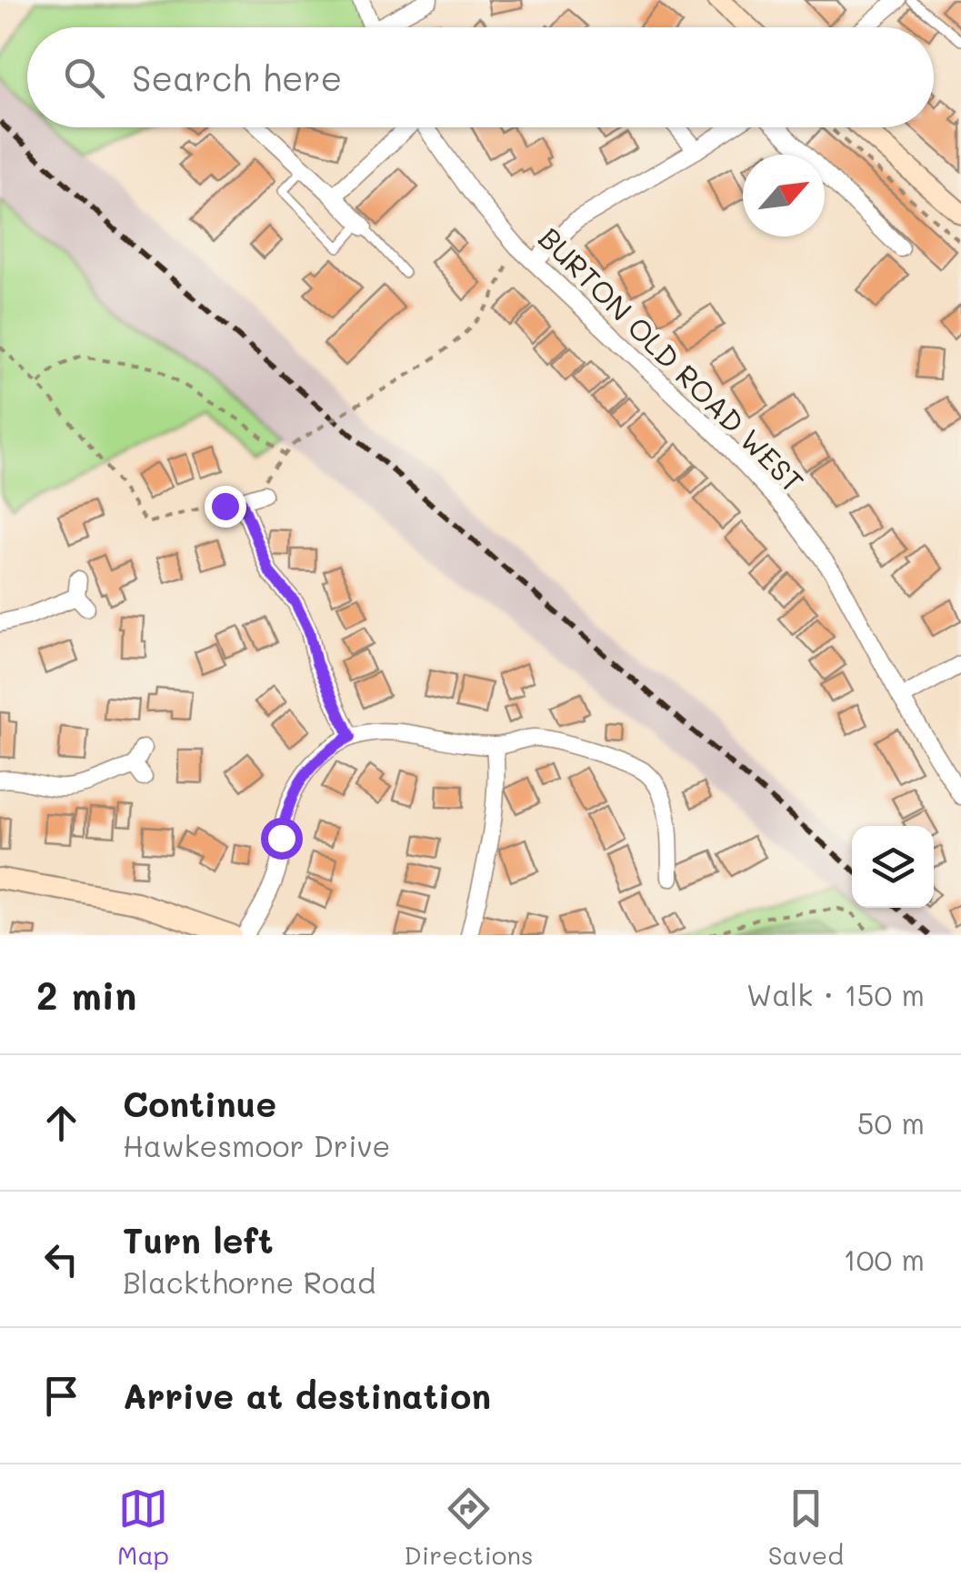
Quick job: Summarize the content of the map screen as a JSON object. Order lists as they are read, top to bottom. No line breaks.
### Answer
{"streets":{"street":["BURTON OLD ROAD WEST"]},"north":"top right","page":{"search":"Search here","heading":["2 min","Walk · 150 m"],"list":[["Continue","Hawkesmoor Drive","50 m"],["Turn left","Blackthorne Road","100 m"],"Arrive at destination"],"nav":["Map","Directions","Saved"]}}
